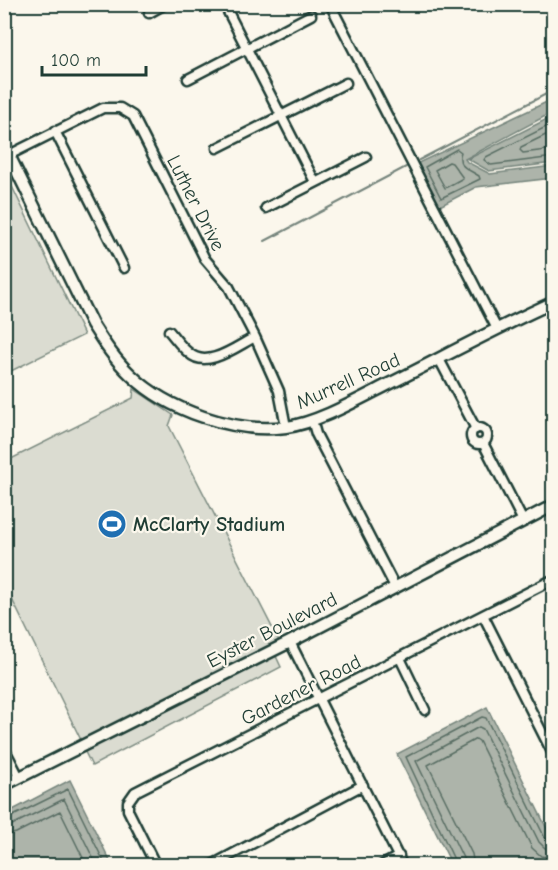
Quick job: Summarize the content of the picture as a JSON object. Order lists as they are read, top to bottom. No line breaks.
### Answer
{"streets":{"street":["Luther Drive","Murrell Road","Eyster Boulevard","Gardener Road"]},"crossings":[["Luther Drive","Murrell Road"]],"places":{"sports":["McClarty Stadium"]},"scale_bar":"100 m"}
